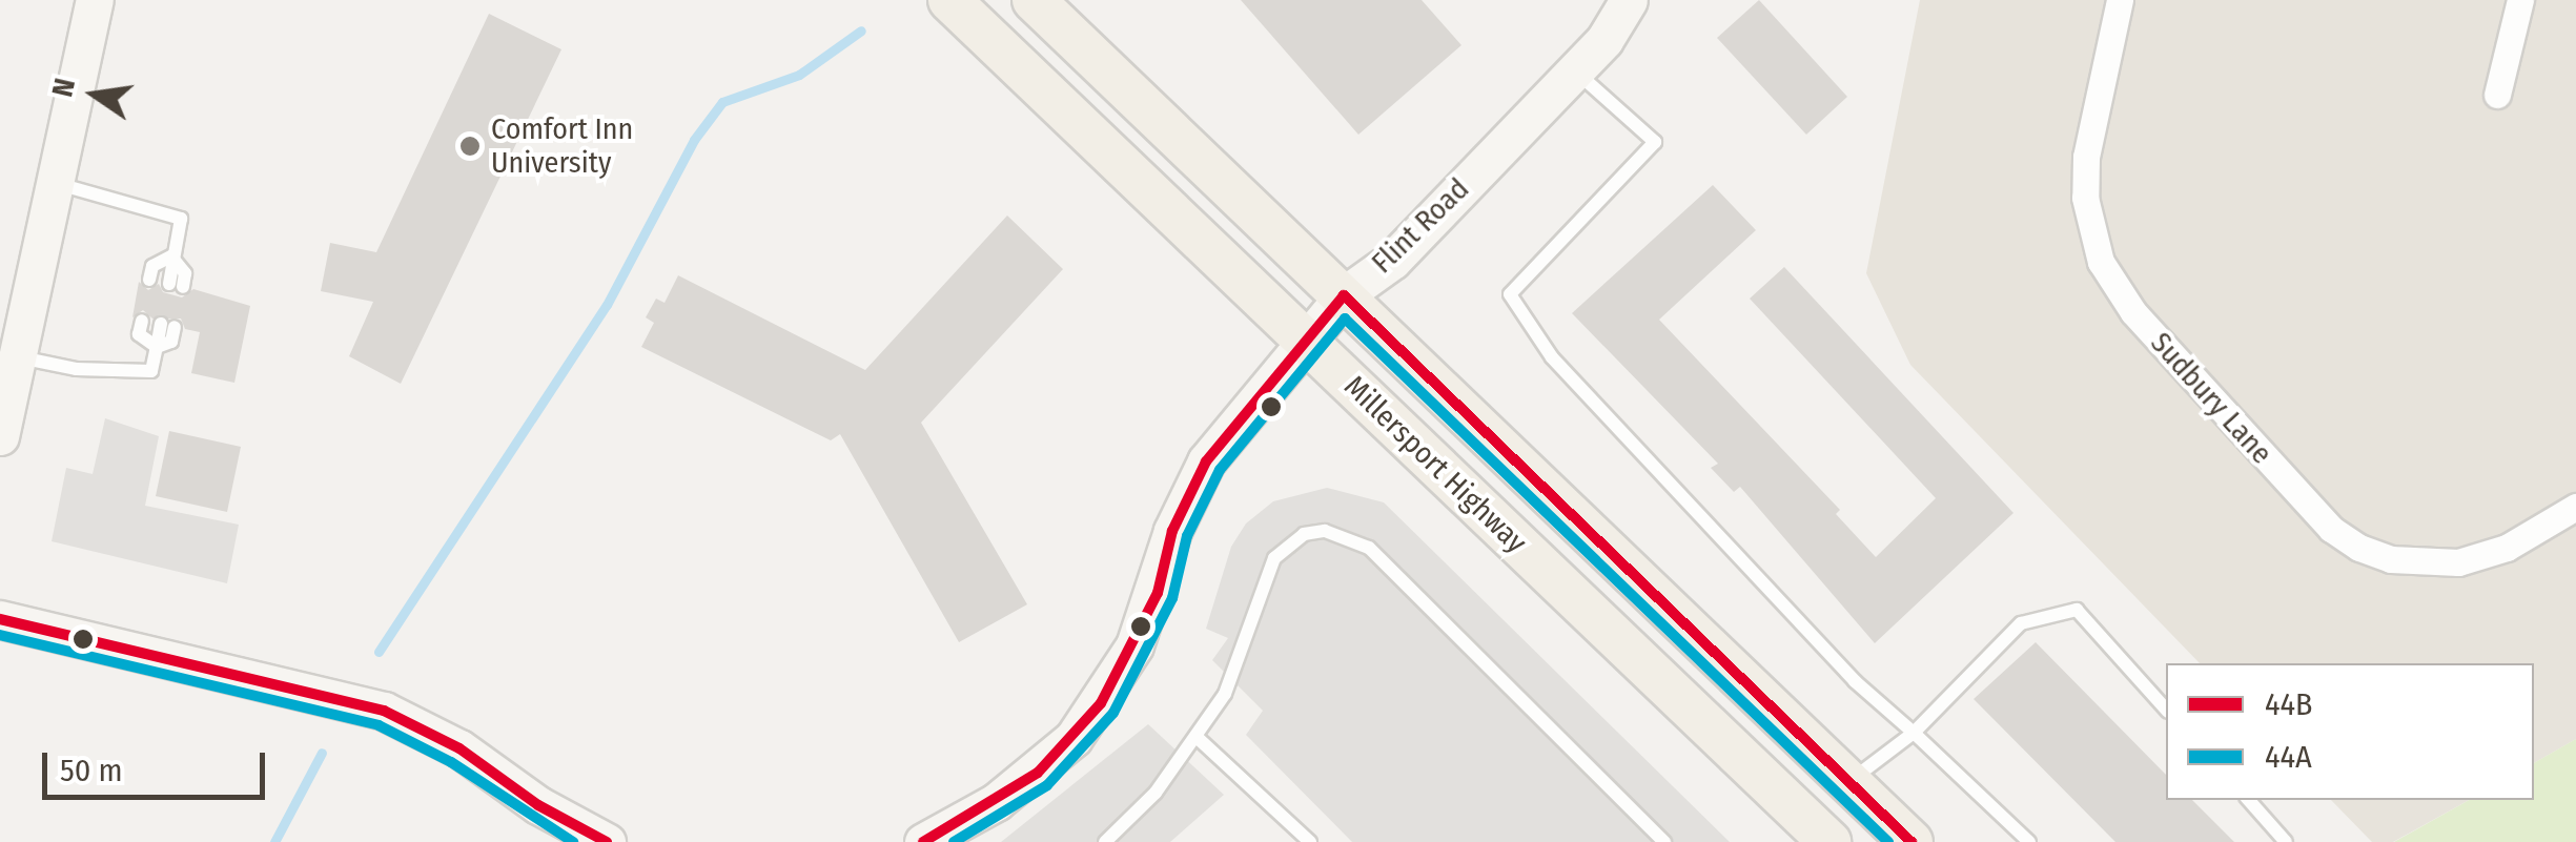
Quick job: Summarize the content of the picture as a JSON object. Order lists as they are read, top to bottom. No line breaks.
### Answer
{"streets":{"main road":["Millersport Highway"],"street":["Flint Road","Sudbury Lane"]},"crossings":[["Flint Road","Millersport Highway"]],"places":["Comfort Inn University"],"lines":["transit line 44B","transit line 44A"],"legend":["44B","44A"],"scale_bar":"50 m","north":"left"}
